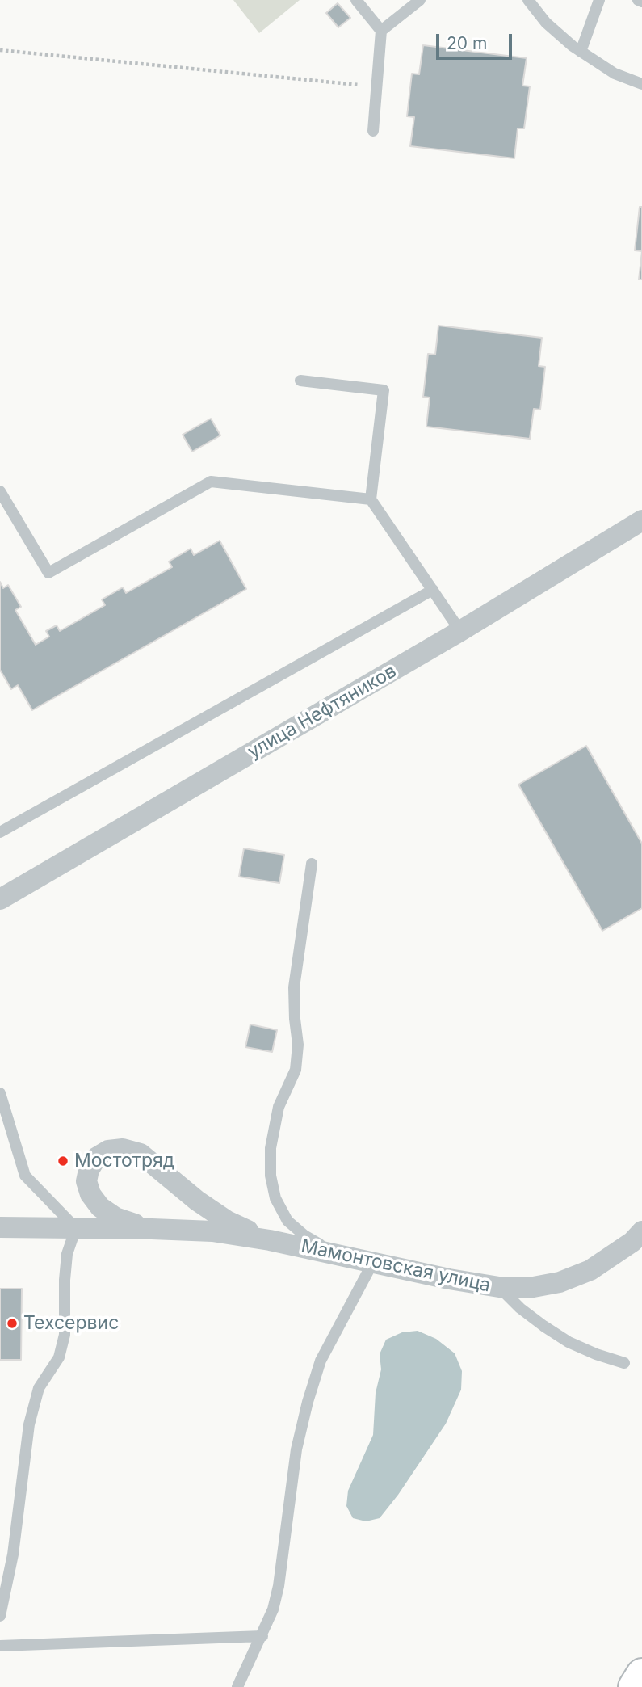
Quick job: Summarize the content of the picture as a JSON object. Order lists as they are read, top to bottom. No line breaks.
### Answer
{"streets":{"street":["улица Нефтяников","Мамонтовская улица"]},"places":["Мостотряд","Техсервис"],"scale_bar":"20 m"}
